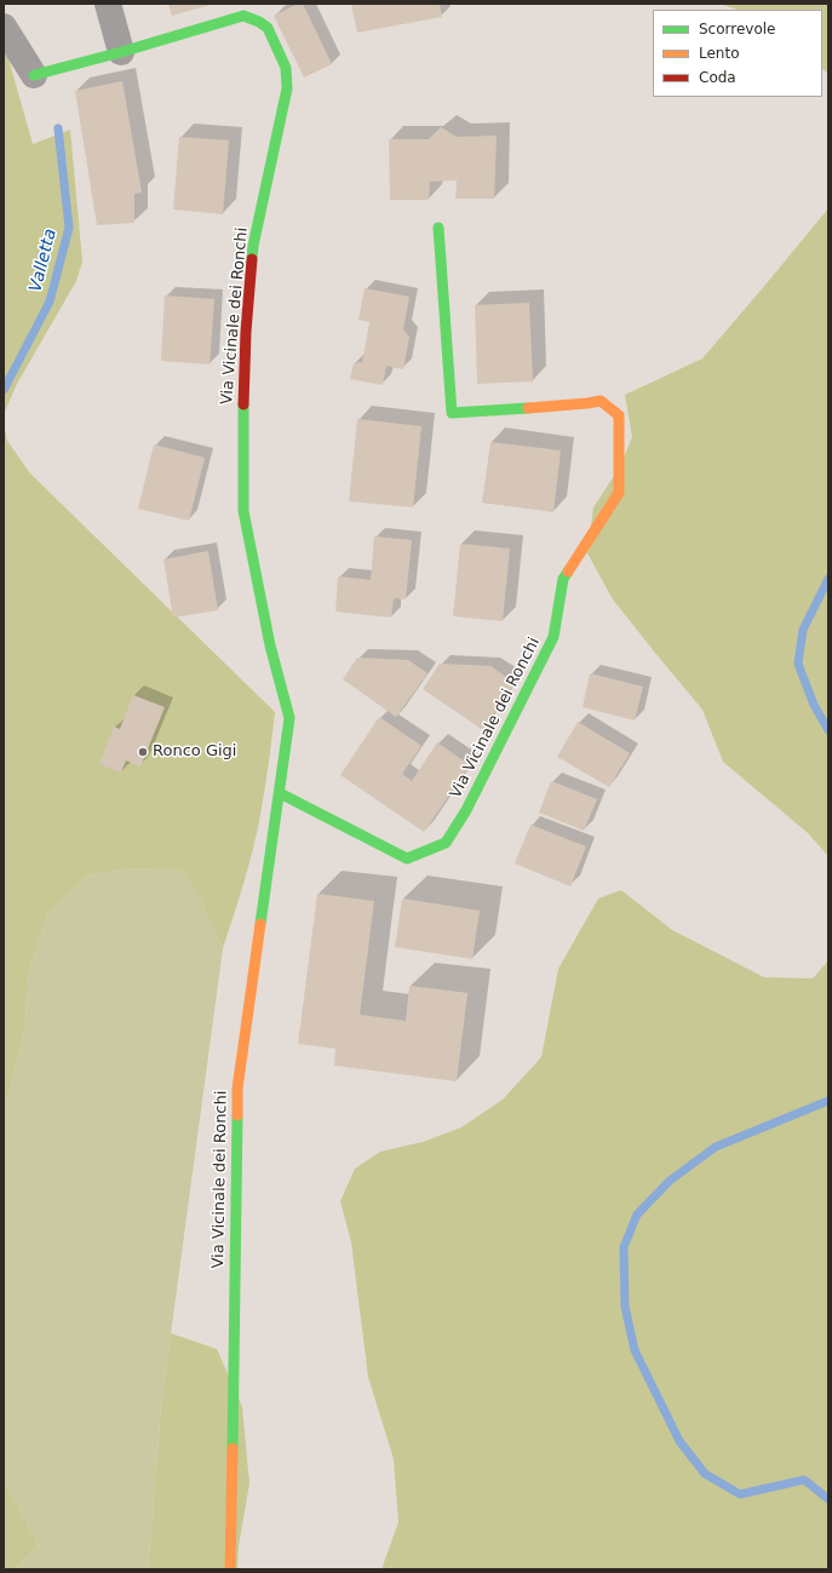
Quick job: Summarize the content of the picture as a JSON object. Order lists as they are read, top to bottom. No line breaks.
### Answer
{"streets":{"street":["Via Vicinale dei Ronchi"]},"water":["Valletta"],"places":["Ronco Gigi"],"legend":["Scorrevole","Lento","Coda"]}
